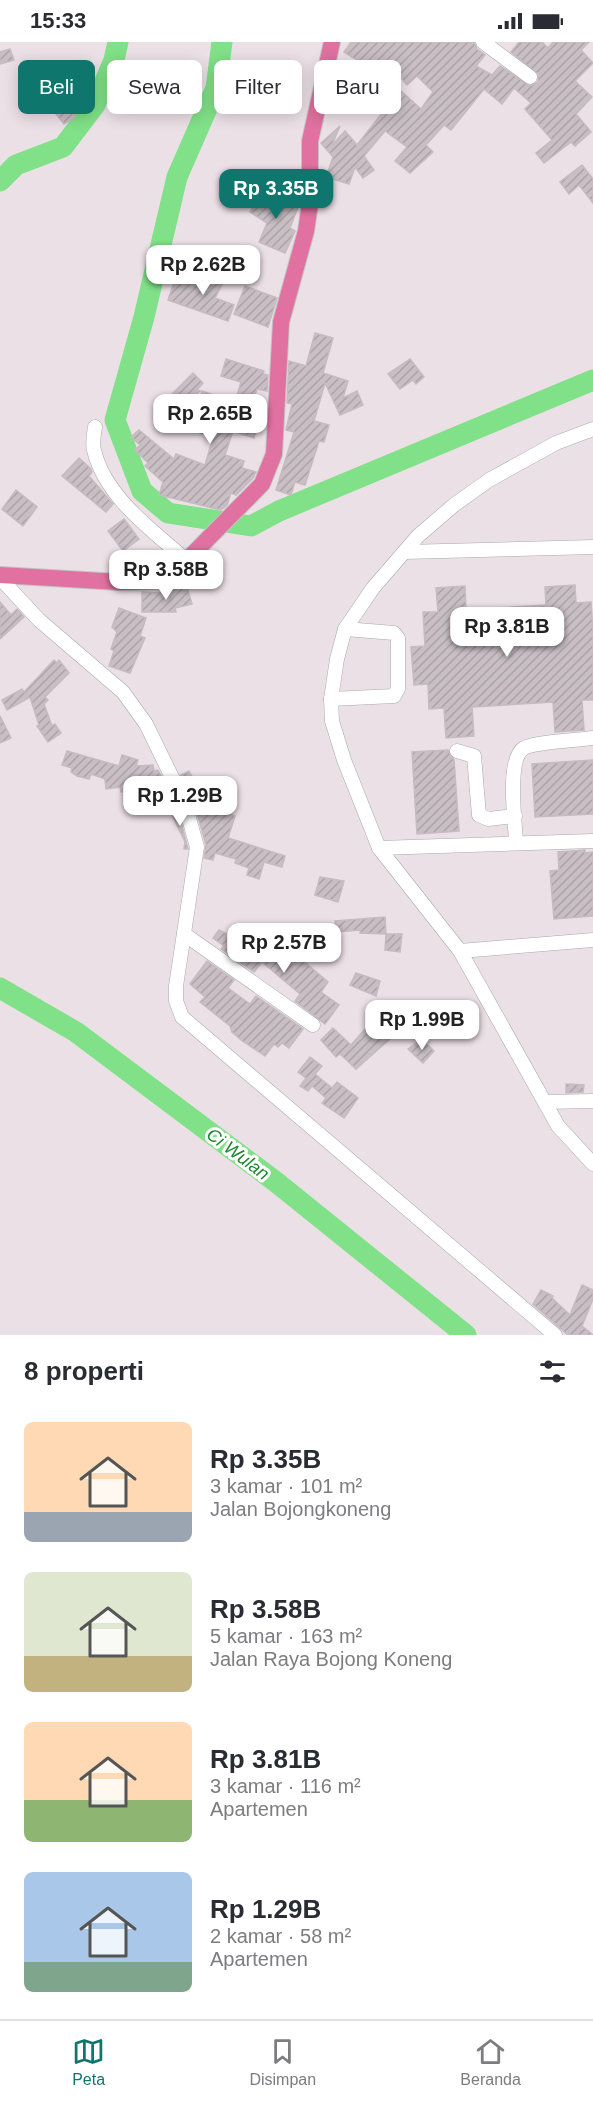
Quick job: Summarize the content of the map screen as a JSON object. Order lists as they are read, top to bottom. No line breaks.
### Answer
{"water":["Ci Wulan"],"page":{"status":"15:33","chip":["Beli","Sewa","Filter","Baru"],"price":["Rp 3.35B","Rp 2.62B","Rp 2.65B","Rp 3.58B","Rp 3.81B","Rp 1.29B","Rp 2.57B","Rp 1.99B"],"heading":"8 properti","list":[{"name":"Rp 3.35B","note":"3 kamar · 101 m² · Jalan Bojongkoneng"},{"name":"Rp 3.58B","note":"5 kamar · 163 m² · Jalan Raya Bojong Koneng"},{"name":"Rp 3.81B","note":"3 kamar · 116 m² · Apartemen"},{"name":"Rp 1.29B","note":"2 kamar · 58 m² · Apartemen"}],"tabs":["Peta","Disimpan","Beranda"]}}
